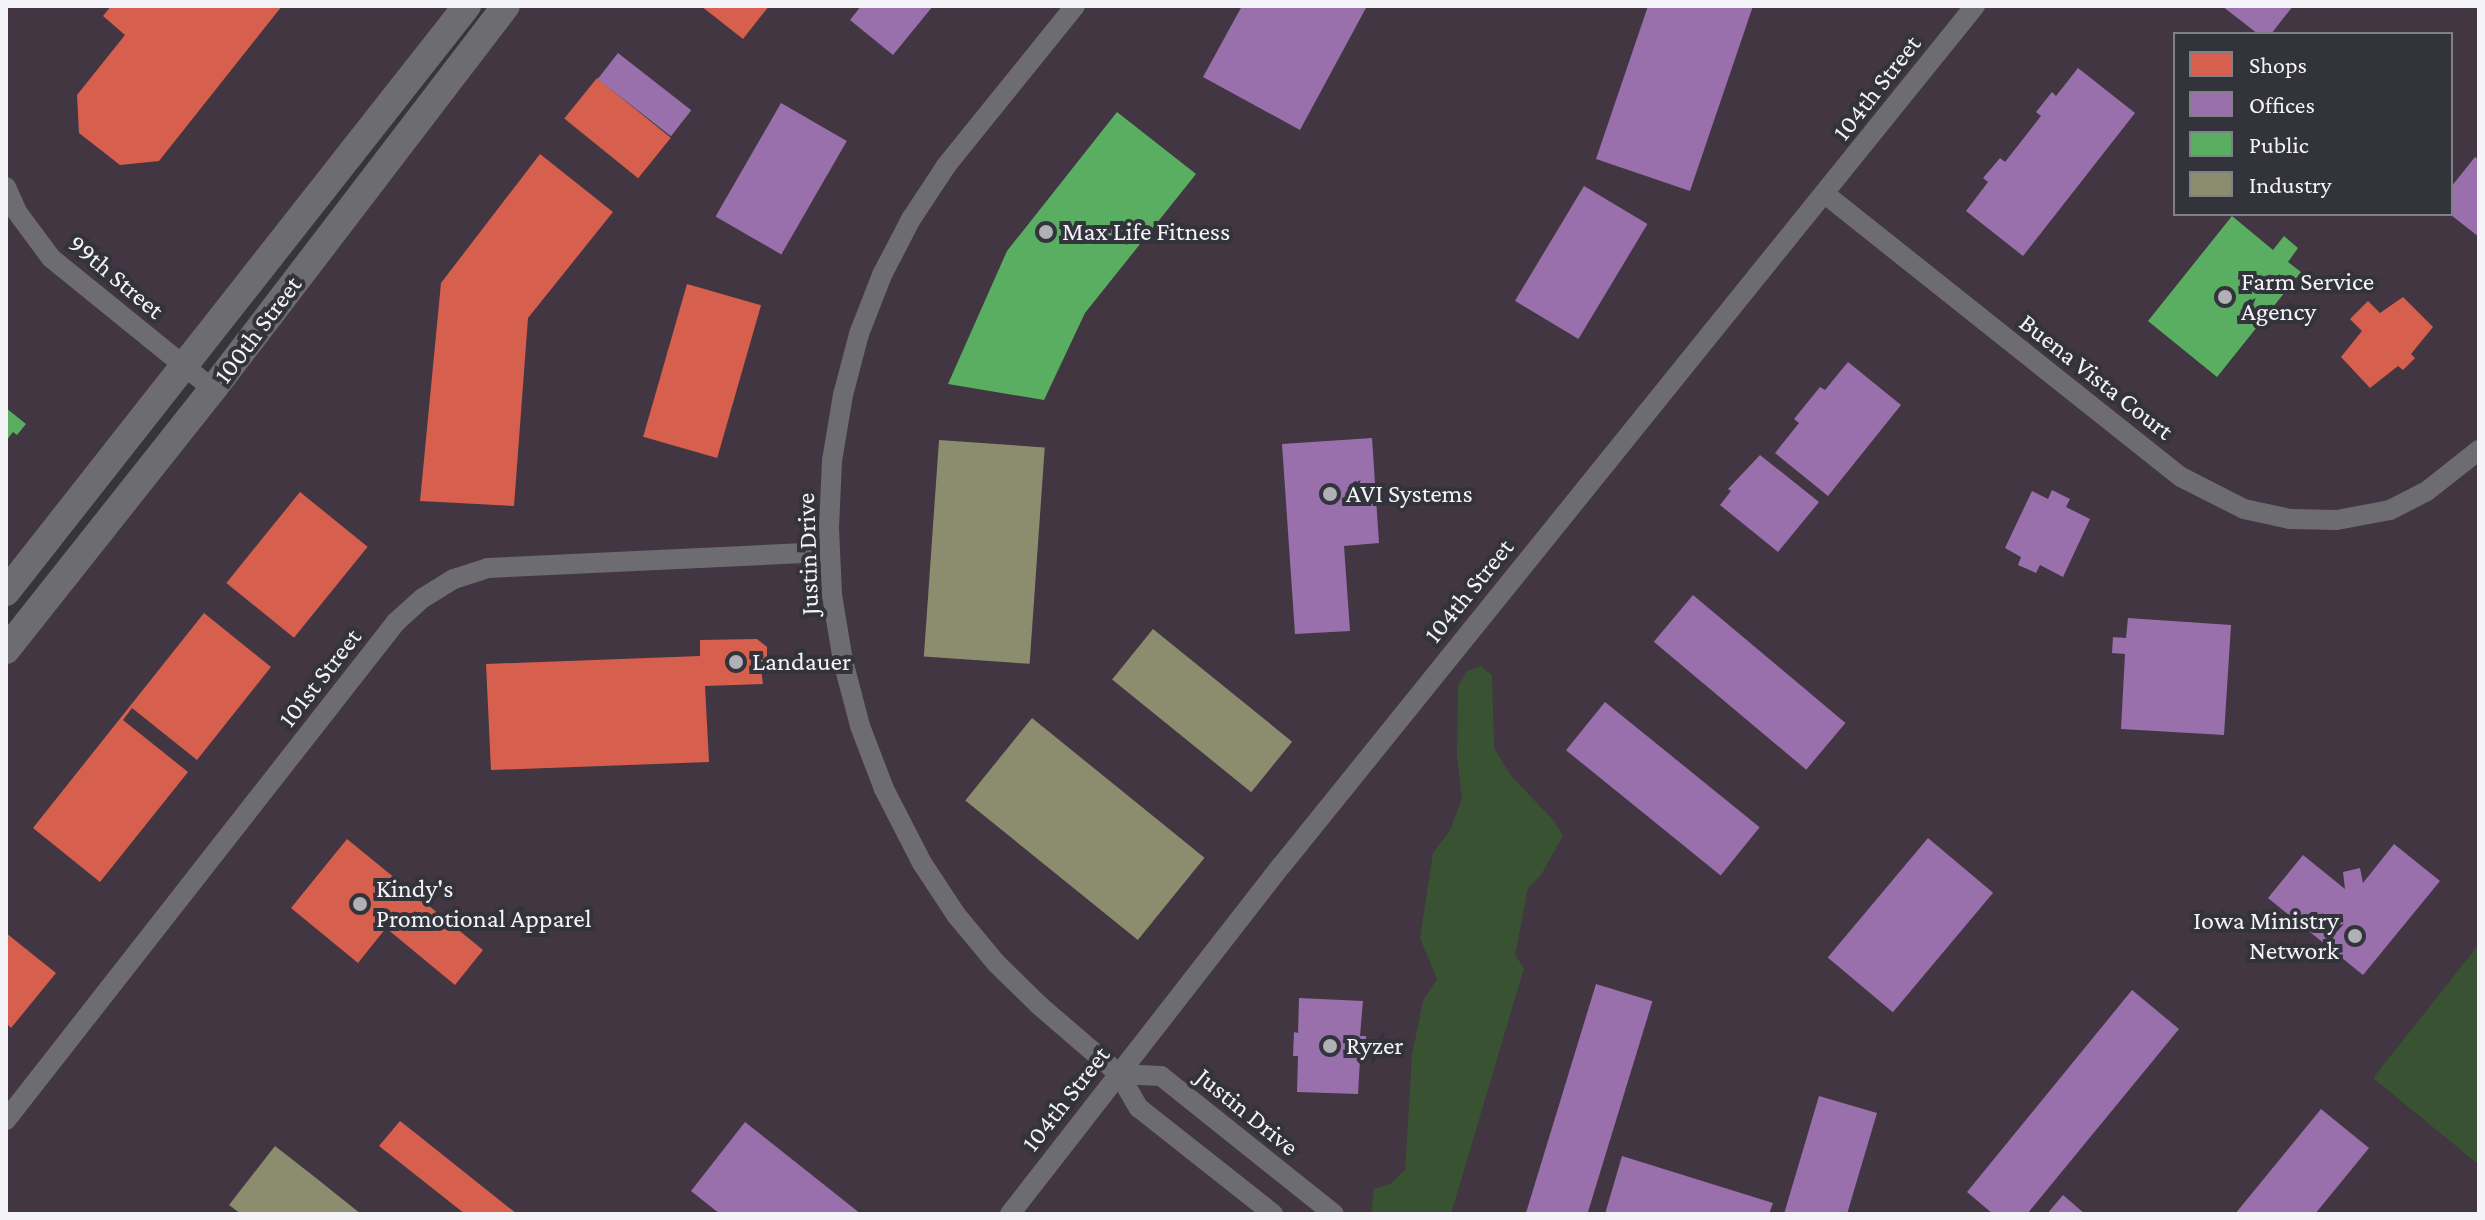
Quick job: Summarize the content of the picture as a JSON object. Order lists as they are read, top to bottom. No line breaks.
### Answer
{"streets":{"main road":["100th Street"],"street":["104th Street","99th Street","Buena Vista Court","Justin Drive","101st Street"]},"crossings":[["104th Street","Buena Vista Court"],["104th Street","Justin Drive"],["99th Street","100th Street"],["Justin Drive","101st Street"]],"places":["Max Life Fitness","Farm Service Agency","AVI Systems","Landauer","Kindy's Promotional Apparel","Iowa Ministry Network","Ryzer"],"legend":["Shops","Offices","Public","Industry"]}
